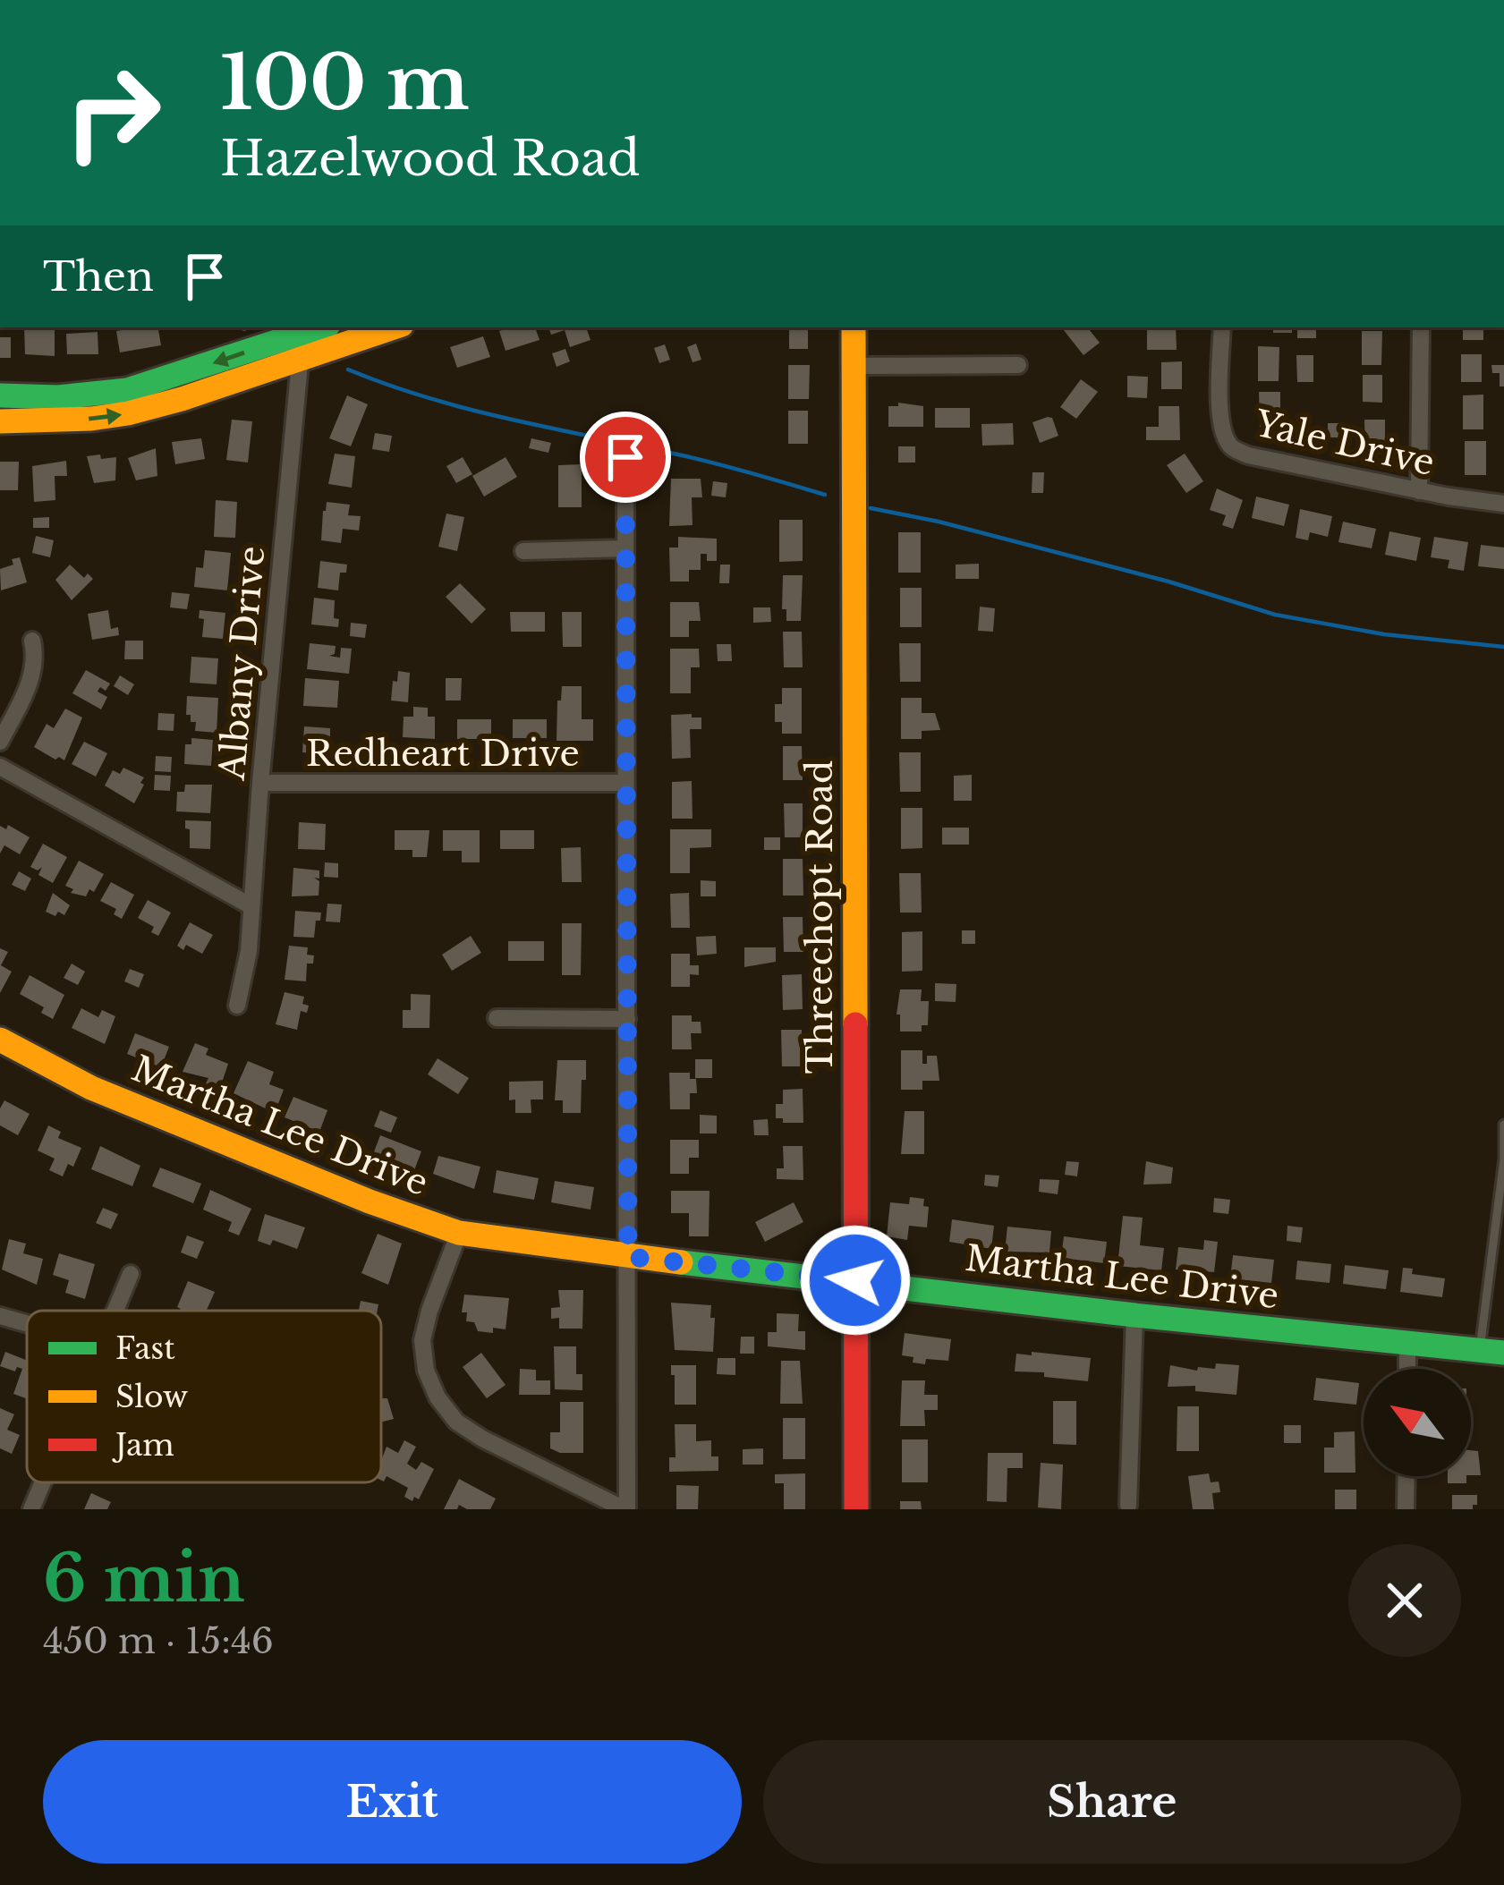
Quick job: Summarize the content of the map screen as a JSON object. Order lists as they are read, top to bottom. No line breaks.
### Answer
{"streets":{"street":["Yale Drive","Albany Drive","Redheart Drive","Threechopt Road","Martha Lee Drive"]},"crossings":[["Albany Drive","Redheart Drive"],["Threechopt Road","Martha Lee Drive"]],"legend":["Fast","Slow","Jam"],"north":"top left","page":{"turn":["100 m","Hazelwood Road"],"then":"Then","heading":["6 min","450 m · 15:46"],"buttons":["Exit","Share"]}}
